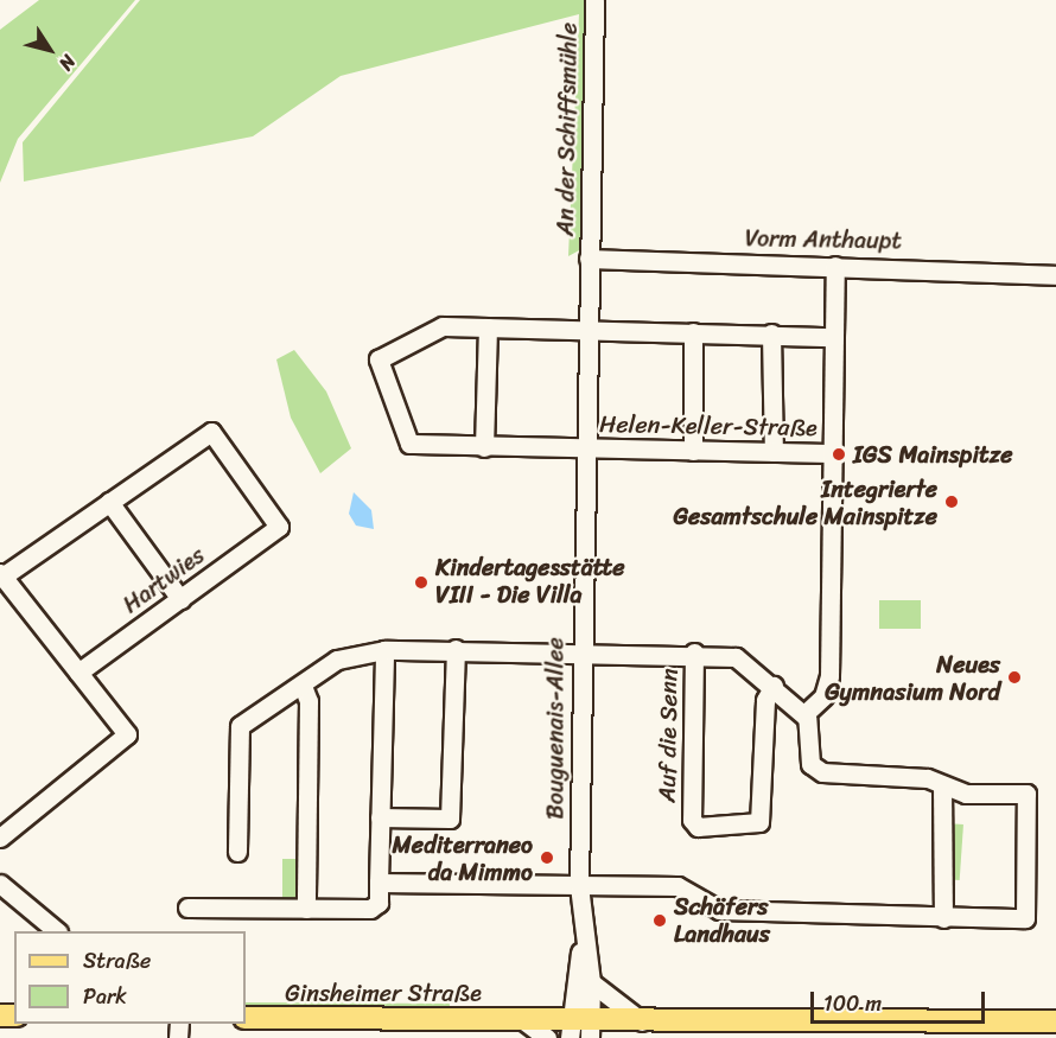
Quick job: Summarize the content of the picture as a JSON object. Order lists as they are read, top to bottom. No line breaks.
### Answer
{"streets":{"main road":["Ginsheimer Straße"],"street":["An der Schiffsmühle","Vorm Anthaupt","Helen-Keller-Straße","Hartwies","Bouguenais-Allee","Auf die Senn"]},"crossings":[["An der Schiffsmühle","Vorm Anthaupt"],["An der Schiffsmühle","Bouguenais-Allee"],["Vorm Anthaupt","Bouguenais-Allee"],["Helen-Keller-Straße","Bouguenais-Allee"],["Bouguenais-Allee","Ginsheimer Straße"]],"places":["IGS Mainspitze","Integrierte Gesamtschule Mainspitze","Kindertagesstätte VIII - Die Villa","Neues Gymnasium Nord","Mediterraneo da Mimmo","Schäfers Landhaus"],"legend":["Straße","Park"],"scale_bar":"100 m","north":"bottom right"}
